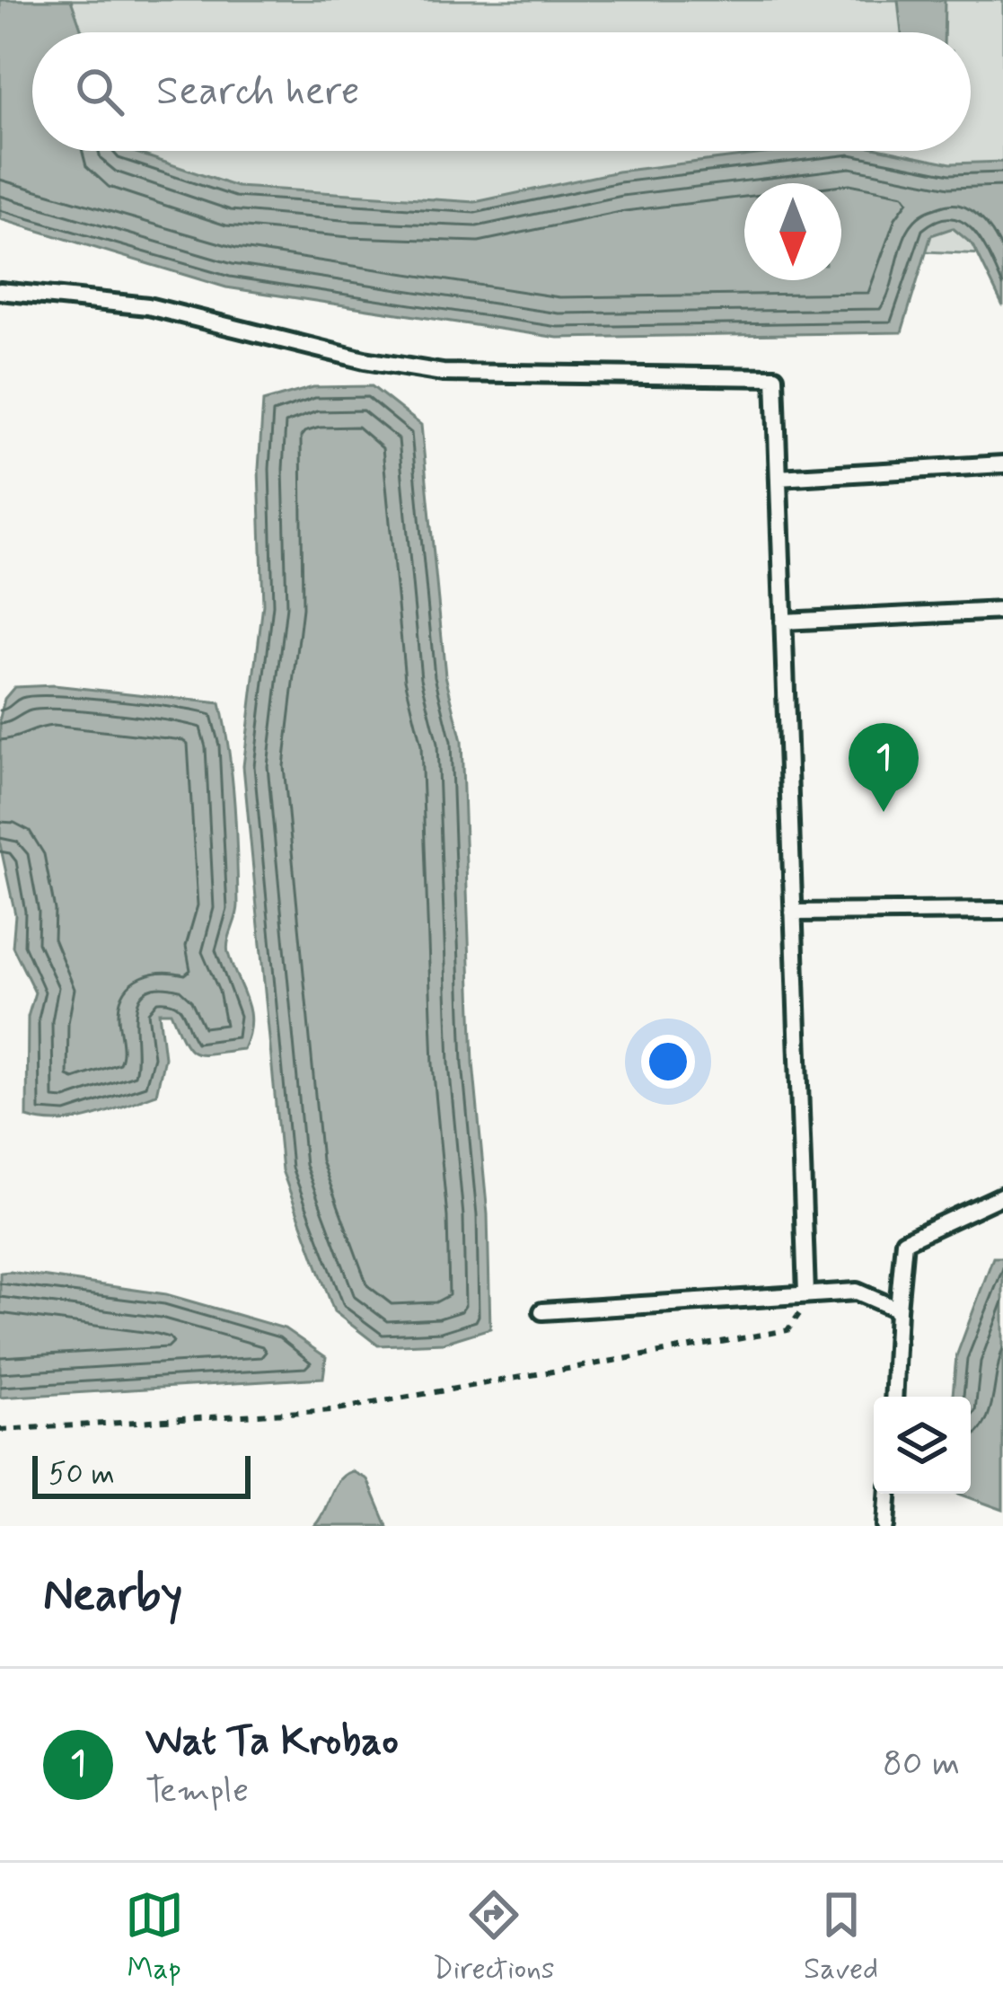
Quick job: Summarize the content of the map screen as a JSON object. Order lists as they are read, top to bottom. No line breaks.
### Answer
{"scale_bar":"50 m","north":"bottom","page":{"search":"Search here","pins":"1","scale":"50 m","heading":"Nearby","list":[{"mark":"1","name":"Wat Ta Krobao","note":"Temple","value":"80 m"}],"nav":["Map","Directions","Saved"]}}
